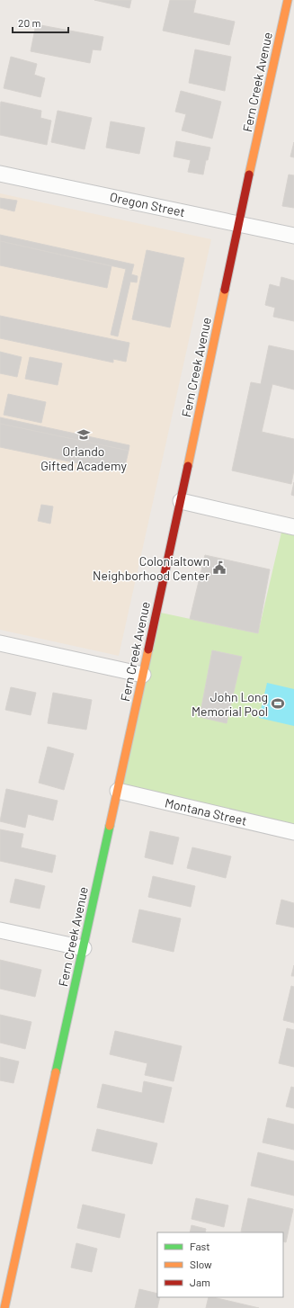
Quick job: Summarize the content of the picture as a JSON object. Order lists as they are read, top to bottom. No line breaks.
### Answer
{"streets":{"street":["Fern Creek Avenue","Oregon Street","Montana Street"]},"crossings":[["Fern Creek Avenue","Oregon Street"],["Fern Creek Avenue","Montana Street"]],"places":{"school or university":["Orlando Gifted Academy"],"public building":["Colonialtown Neighborhood Center"],"sports":["John Long Memorial Pool"]},"legend":["Fast","Slow","Jam"],"scale_bar":"20 m"}
